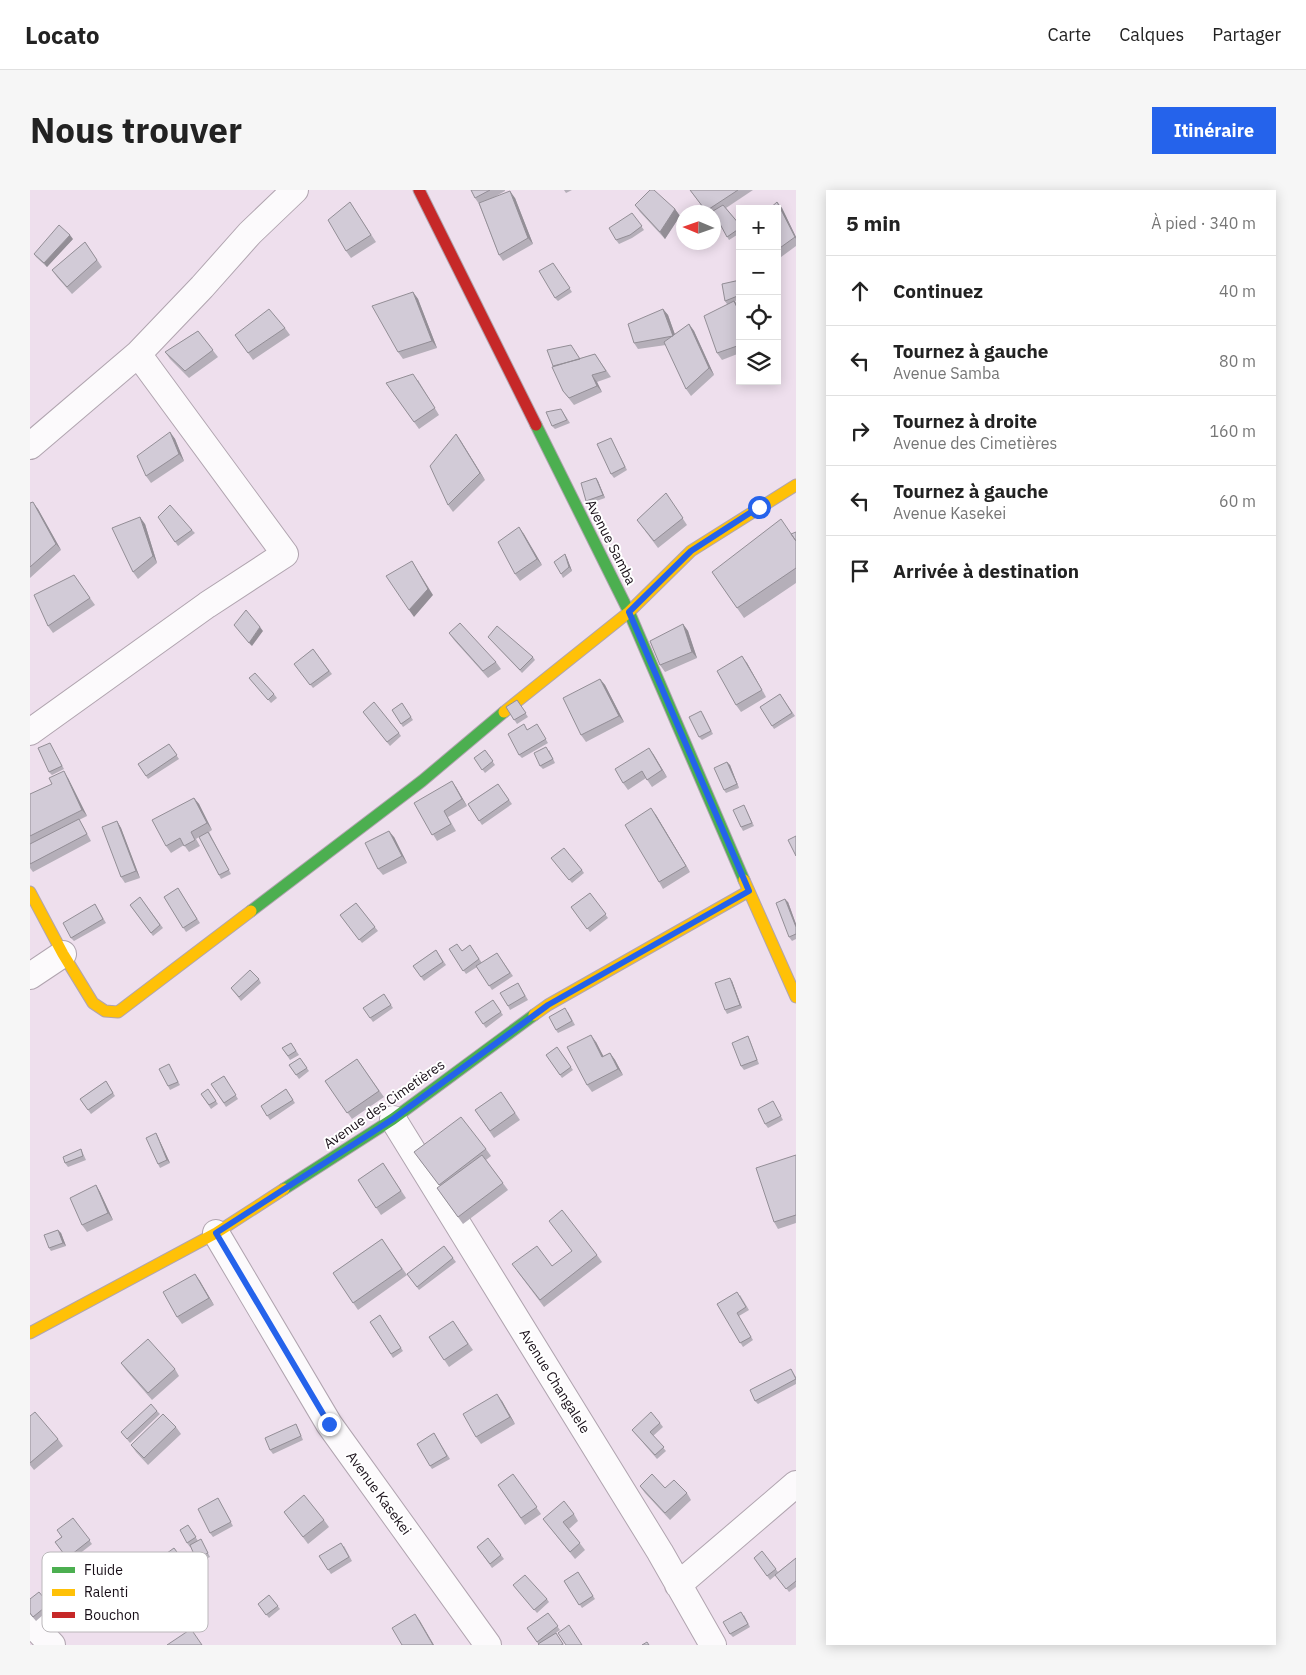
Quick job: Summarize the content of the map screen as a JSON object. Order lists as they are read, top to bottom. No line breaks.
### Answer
{"streets":{"street":["Avenue Samba","Avenue des Cimetières","Avenue Changalele","Avenue Kasekei"]},"crossings":[["Avenue Samba","Avenue des Cimetières"],["Avenue des Cimetières","Avenue Changalele"],["Avenue des Cimetières","Avenue Kasekei"]],"legend":["Fluide","Ralenti","Bouchon"],"north":"left","page":{"header":"Locato","nav":["Carte","Calques","Partager"],"title":"Nous trouver","buttons":"Itinéraire","heading":["5 min","À pied · 340 m"],"map_buttons":["+","−"],"list":[["Continuez","40 m"],["Tournez à gauche","Avenue Samba","80 m"],["Tournez à droite","Avenue des Cimetières","160 m"],["Tournez à gauche","Avenue Kasekei","60 m"],"Arrivée à destination"]}}
